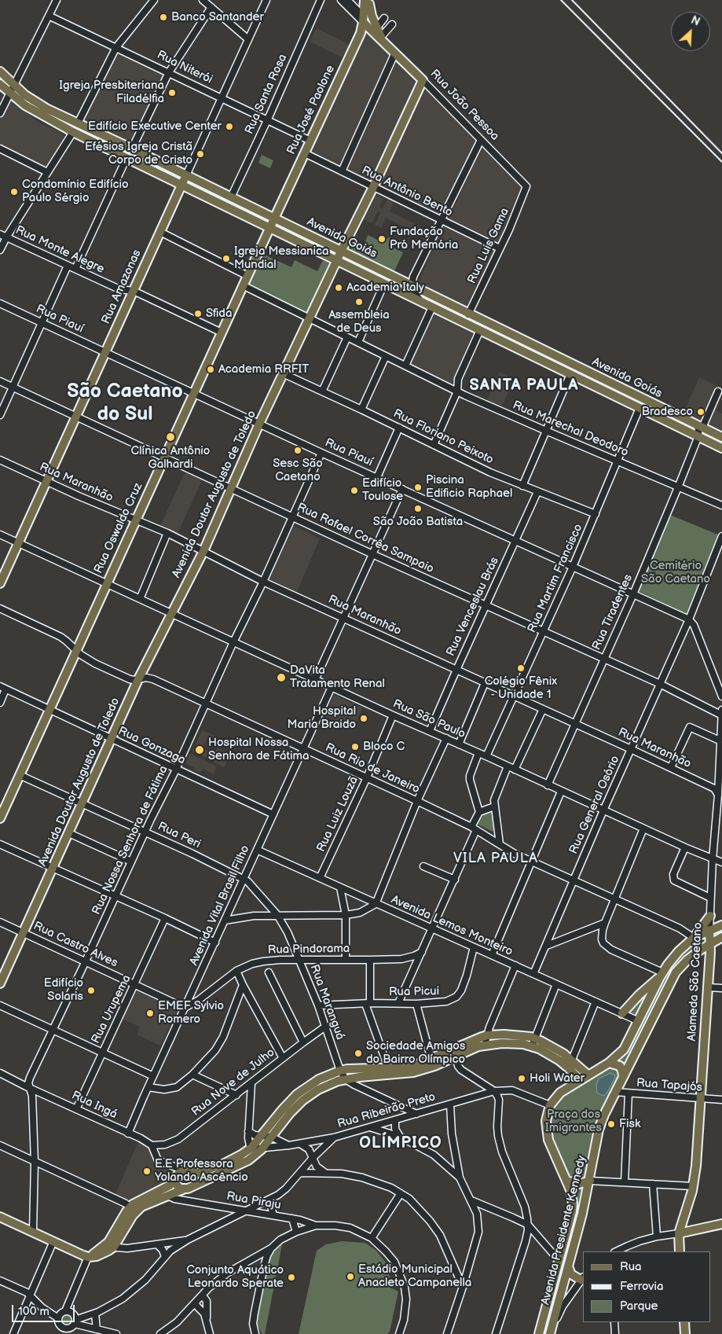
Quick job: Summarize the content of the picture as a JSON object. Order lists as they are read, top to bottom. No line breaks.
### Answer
{"streets":{"main road":["Rua João Pessoa","Rua José Paolone","Avenida Goiás","Rua Amazonas","Avenida Doutor Augusto de Toledo","Rua Oswaldo Cruz","Alameda São Caetano","Avenida Presidente Kennedy"],"street":["Rua Niterói","Rua Santa Rosa","Rua Antônio Bento","Rua Luis Gama","Rua Monte Alegre","Rua Piauí","Rua Marechal Deodoro","Rua Floriano Peixoto","Rua Maranhão","Rua Rafael Corrêa Sampaio","Rua Martim Francisco","Rua Venceslau Brás","Rua Tiradentes","Rua São Paulo","Rua Gonzaga","Rua Rio de Janeiro","Rua General Osório","Rua Luiz Louzã","Rua Peri","Rua Nossa Senhora de Fátima","Avenida Vital Brasil Filho","Avenida Lemos Monteiro","Rua Castro Alves","Rua Pindorama","Rua Picui","Rua Maranguá","Rua Urupema","Rua Nove de Julho","Rua Tapajós","Rua Ingá","Rua Ribeirão Preto","Rua Piraju"]},"crossings":[["Rua Niterói","Rua Santa Rosa"],["Rua Niterói","Rua José Paolone"],["Rua Niterói","Rua Amazonas"],["Rua Santa Rosa","Avenida Goiás"],["Rua João Pessoa","Rua Luis Gama"],["Rua João Pessoa","Avenida Doutor Augusto de Toledo"],["Rua José Paolone","Rua Antônio Bento"],["Rua José Paolone","Avenida Goiás"],["Rua José Paolone","Rua Oswaldo Cruz"],["Rua Antônio Bento","Rua Luis Gama"],["Rua Antônio Bento","Avenida Doutor Augusto de Toledo"],["Avenida Goiás","Rua Luis Gama"],["Avenida Goiás","Rua Amazonas"],["Avenida Goiás","Avenida Doutor Augusto de Toledo"],["Avenida Goiás","Rua Oswaldo Cruz"],["Avenida Goiás","Rua Martim Francisco"],["Avenida Goiás","Rua Tiradentes"],["Rua Monte Alegre","Rua Amazonas"],["Rua Monte Alegre","Rua Oswaldo Cruz"],["Rua Amazonas","Rua Piauí"],["Rua Amazonas","Rua Maranhão"],["Rua Amazonas","Rua Rafael Corrêa Sampaio"],["Rua Amazonas","Rua São Paulo"],["Rua Piauí","Avenida Doutor Augusto de Toledo"],["Rua Piauí","Rua Oswaldo Cruz"],["Rua Piauí","Rua Martim Francisco"],["Rua Piauí","Rua Venceslau Brás"],["Rua Piauí","Rua Tiradentes"],["Rua Piauí","Rua General Osório"],["Rua Piauí","Rua Nossa Senhora de Fátima"],["Rua Marechal Deodoro","Avenida Doutor Augusto de Toledo"],["Rua Marechal Deodoro","Rua Oswaldo Cruz"],["Rua Marechal Deodoro","Rua Martim Francisco"],["Rua Marechal Deodoro","Rua Tiradentes"],["Rua Floriano Peixoto","Avenida Doutor Augusto de Toledo"],["Rua Floriano Peixoto","Rua Martim Francisco"],["Rua Floriano Peixoto","Rua Venceslau Brás"],["Rua Maranhão","Avenida Doutor Augusto de Toledo"],["Rua Maranhão","Rua Oswaldo Cruz"],["Rua Maranhão","Rua Martim Francisco"],["Rua Maranhão","Rua Venceslau Brás"],["Rua Maranhão","Rua Tiradentes"],["Rua Maranhão","Rua General Osório"],["Rua Maranhão","Rua Nossa Senhora de Fátima"],["Rua Maranhão","Alameda São Caetano"],["Avenida Doutor Augusto de Toledo","Rua Rafael Corrêa Sampaio"],["Avenida Doutor Augusto de Toledo","Rua São Paulo"],["Avenida Doutor Augusto de Toledo","Rua Gonzaga"],["Avenida Doutor Augusto de Toledo","Rua Rio de Janeiro"],["Avenida Doutor Augusto de Toledo","Rua Peri"],["Avenida Doutor Augusto de Toledo","Rua Castro Alves"],["Rua Oswaldo Cruz","Rua Rafael Corrêa Sampaio"],["Rua Oswaldo Cruz","Rua São Paulo"],["Rua Oswaldo Cruz","Rua Gonzaga"],["Rua Oswaldo Cruz","Rua Rio de Janeiro"],["Rua Oswaldo Cruz","Rua Peri"],["Rua Rafael Corrêa Sampaio","Rua Martim Francisco"],["Rua Rafael Corrêa Sampaio","Rua Venceslau Brás"],["Rua Rafael Corrêa Sampaio","Rua Tiradentes"],["Rua Rafael Corrêa Sampaio","Rua General Osório"],["Rua Rafael Corrêa Sampaio","Rua Nossa Senhora de Fátima"],["Rua Rafael Corrêa Sampaio","Alameda São Caetano"],["Rua Martim Francisco","Rua São Paulo"],["Rua Venceslau Brás","Rua São Paulo"],["Rua Tiradentes","Rua São Paulo"],["Rua São Paulo","Rua General Osório"],["Rua São Paulo","Rua Luiz Louzã"],["Rua São Paulo","Rua Nossa Senhora de Fátima"],["Rua São Paulo","Avenida Vital Brasil Filho"],["Rua São Paulo","Alameda São Caetano"],["Rua Gonzaga","Rua Nossa Senhora de Fátima"],["Rua Gonzaga","Avenida Vital Brasil Filho"],["Rua Rio de Janeiro","Rua General Osório"],["Rua Rio de Janeiro","Rua Luiz Louzã"],["Rua Rio de Janeiro","Rua Nossa Senhora de Fátima"],["Rua Rio de Janeiro","Avenida Vital Brasil Filho"],["Rua General Osório","Avenida Lemos Monteiro"],["Rua Luiz Louzã","Avenida Lemos Monteiro"],["Rua Peri","Rua Nossa Senhora de Fátima"],["Rua Peri","Avenida Vital Brasil Filho"],["Rua Peri","Rua Maranguá"],["Rua Nossa Senhora de Fátima","Rua Castro Alves"],["Rua Nossa Senhora de Fátima","Rua Ingá"],["Avenida Vital Brasil Filho","Avenida Lemos Monteiro"],["Avenida Vital Brasil Filho","Rua Castro Alves"],["Avenida Vital Brasil Filho","Rua Pindorama"],["Avenida Vital Brasil Filho","Rua Maranguá"],["Avenida Vital Brasil Filho","Rua Ingá"],["Avenida Lemos Monteiro","Rua Picui"],["Rua Castro Alves","Rua Pindorama"],["Rua Castro Alves","Rua Urupema"],["Rua Pindorama","Rua Maranguá"],["Alameda São Caetano","Rua Tapajós"],["Alameda São Caetano","Avenida Presidente Kennedy"],["Rua Picui","Rua Maranguá"],["Rua Maranguá","Rua Nove de Julho"],["Rua Urupema","Rua Ingá"],["Rua Nove de Julho","Rua Ingá"],["Rua Tapajós","Avenida Presidente Kennedy"],["Rua Ribeirão Preto","Rua Piraju"],["Rua Ribeirão Preto","Avenida Presidente Kennedy"]],"districts":["SANTA PAULA","São Caetano do Sul","VILA PAULA","OLÍMPICO"],"parks":["Cemitério São Caetano","Praça dos Imigrantes"],"places":["Banco Santander","Igreja Presbiteriana Filadélfia","Edifício Executive Center","Efésios Igreja Cristã Corpo de Cristo","Condomínio Edifício Paulo Sérgio","Fundação Pró Memória","Igreja Messianica Mundial","Academia Italy","Assembleia de Deus","Sfida","Academia RRFIT","Bradesco","Clínica Antônio Galhardi","Sesc São Caetano","Piscina Edificio Raphael","Edifício Toulose","São João Batista","Colégio Fênix - Unidade 1","DaVita Tratamento Renal","Hospital Maria Braido","Bloco C","Hospital Nossa Senhora de Fátima","Edifício Solaris","EMEF Sylvio Romero","Sociedade Amigos do Bairro Olímpico","Holi Water","Fisk","E.E Professora Yolanda Ascêncio","Estádio Municipal Anacleto Campanella","Conjunto Aquático Leonardo Sperate"],"legend":["Rua","Ferrovia","Parque"],"scale_bar":"100 m","north":"top right"}
